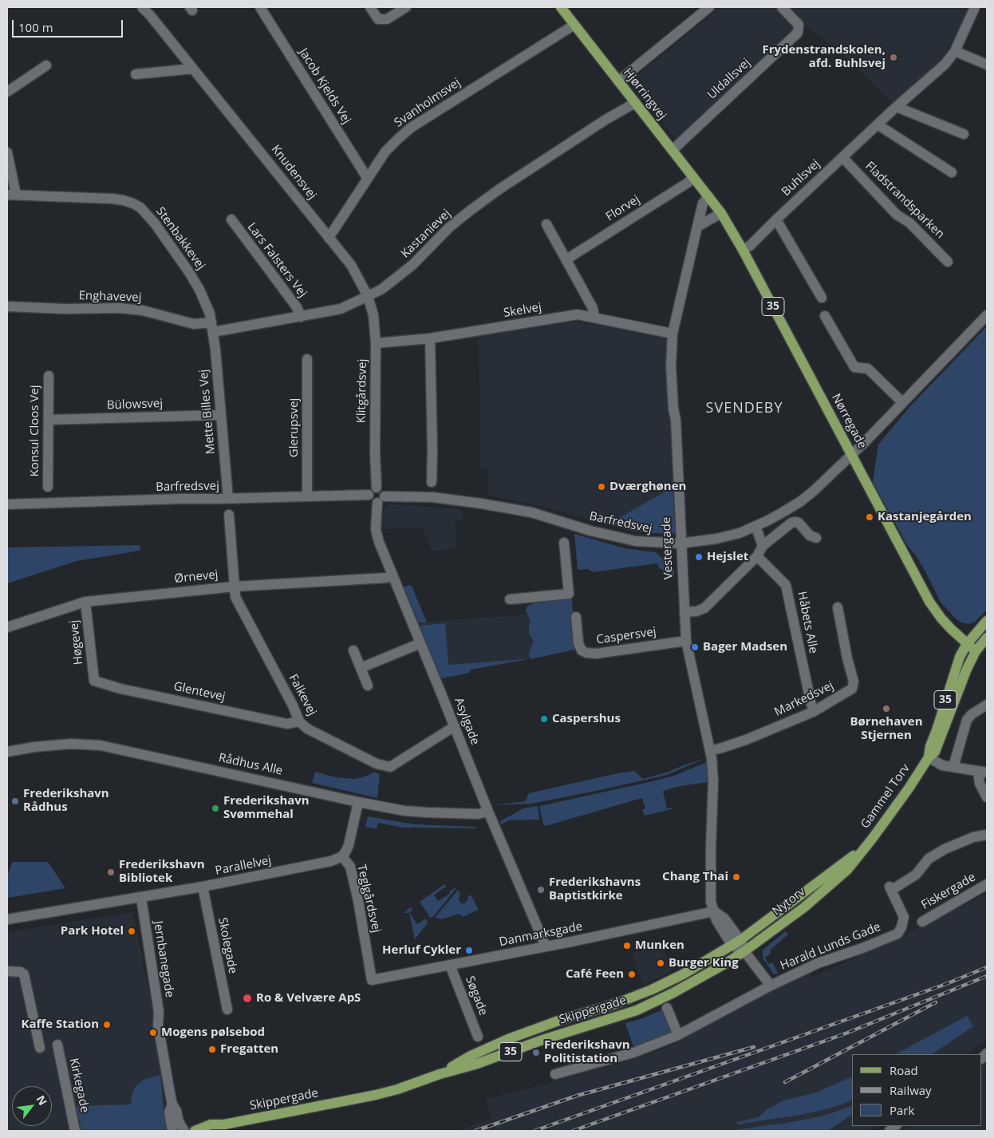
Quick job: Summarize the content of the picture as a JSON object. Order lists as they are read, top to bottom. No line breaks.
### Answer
{"streets":{"main road":["Hjørringvej","35","Nørregade","Gammel Torv","Nytorv","Skippergade"],"street":["Uldallsvej","Jacob Kjelds Vej","Svanholmsvej","Knudensvej","Buhlsvej","Fladstrandsparken","Florvej","Kastanievej","Stenbakkevej","Lars Falsters Vej","Enghavevej","Skelvej","Klitgårdsvej","Bülowsvej","Mette Billes Vej","Glerupsvej","Konsul Cloos Vej","Barfredsvej","Vestergade","Ørnevej","Håbets Alle","Caspersvej","Høgevej","Glentevej","Falkevej","Markedsvej","Asylgade","Rådhus Alle","Parallelvej","Fiskergade","Teglgårdsvej","Danmarksgade","Skolegade","Harald Lunds Gade","Jernbanegade","Søgade","Kirkegade"]},"crossings":[["Uldallsvej","Hjørringvej"],["Jacob Kjelds Vej","Svanholmsvej"],["Hjørringvej","Svanholmsvej"],["Hjørringvej","Florvej"],["Hjørringvej","Kastanievej"],["Hjørringvej","Nørregade"],["Hjørringvej","Vestergade"],["Svanholmsvej","Knudensvej"],["Knudensvej","Kastanievej"],["Knudensvej","Klitgårdsvej"],["Buhlsvej","Fladstrandsparken"],["Buhlsvej","Nørregade"],["Kastanievej","Stenbakkevej"],["Kastanievej","Lars Falsters Vej"],["Kastanievej","Enghavevej"],["Kastanievej","Klitgårdsvej"],["Kastanievej","Mette Billes Vej"],["Stenbakkevej","Enghavevej"],["Stenbakkevej","Mette Billes Vej"],["Enghavevej","Mette Billes Vej"],["Skelvej","Klitgårdsvej"],["Skelvej","Vestergade"],["Klitgårdsvej","Barfredsvej"],["Klitgårdsvej","Asylgade"],["Bülowsvej","Mette Billes Vej"],["Bülowsvej","Konsul Cloos Vej"],["Mette Billes Vej","Barfredsvej"],["Nørregade","Barfredsvej"],["Nørregade","Vestergade"],["Nørregade","Gammel Torv"],["Glerupsvej","Barfredsvej"],["Barfredsvej","Vestergade"],["Barfredsvej","Asylgade"],["Vestergade","Caspersvej"],["Vestergade","Markedsvej"],["Vestergade","Danmarksgade"],["Ørnevej","Høgevej"],["Ørnevej","Falkevej"],["Ørnevej","Asylgade"],["Høgevej","Glentevej"],["Glentevej","Falkevej"],["Falkevej","Asylgade"],["Asylgade","Rådhus Alle"],["Asylgade","Danmarksgade"],["Rådhus Alle","Teglgårdsvej"],["Gammel Torv","Nytorv"],["Parallelvej","Teglgårdsvej"],["Parallelvej","Skolegade"],["Parallelvej","Jernbanegade"],["Teglgårdsvej","Danmarksgade"],["Nytorv","Harald Lunds Gade"],["Nytorv","Skippergade"],["Danmarksgade","Søgade"],["Harald Lunds Gade","Skippergade"]],"districts":["SVENDEBY"],"places":["Frydenstrandskolen, afd. Buhlsvej","Dværghønen","Kastanjegården","Hejslet","Bager Madsen","Børnehaven Stjernen","Caspershus","Frederikshavn Rådhus","Frederikshavn Svømmehal","Frederikshavn Bibliotek","Chang Thai","Frederikshavns Baptistkirke","Park Hotel","Munken","Herluf Cykler","Burger King","Café Feen","Ro & Velvære ApS","Kaffe Station","Mogens pølsebod","Fregatten","Frederikshavn Politistation"],"legend":["Road","Railway","Park"],"scale_bar":"100 m","north":"top right"}
